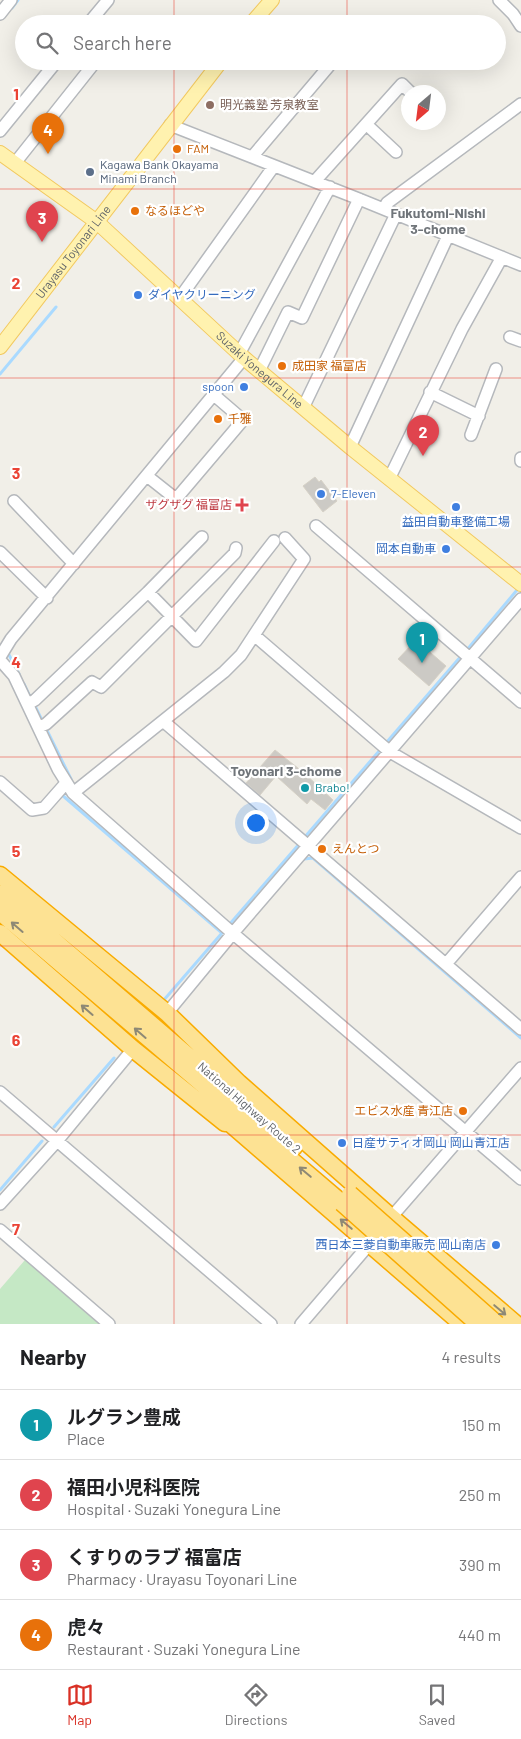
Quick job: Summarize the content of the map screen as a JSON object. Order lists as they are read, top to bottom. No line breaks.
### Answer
{"streets":{"highway":["National Highway Route 2"],"main road":["Urayasu Toyonari Line","Suzaki Yonegura Line"]},"crossings":[["Urayasu Toyonari Line","Suzaki Yonegura Line"]],"districts":["Fukutomi-Nishi 3-chome","Toyonari 3-chome"],"places":{"other":["明光義塾 芳泉教室","FAM","Kagawa Bank Okayama Minami Branch","なるほどや","ダイヤクリーニング","成田家 福富店","spoon","千雅","7-Eleven","益田自動車整備工場","岡本自動車","Brabo!","えんとつ","エビス水産 青江店","日産サティオ岡山 岡山青江店","西日本三菱自動車販売 岡山南店"],"health":["ザグザグ 福富店"]},"north":"bottom left","page":{"search":"Search here","pins":["4","3","2","1"],"heading":["Nearby","4 results"],"list":[{"mark":"1","name":"ルグラン豊成","note":"Place","value":"150 m"},{"mark":"2","name":"福田小児科医院","note":"Hospital · Suzaki Yonegura Line","value":"250 m"},{"mark":"3","name":"くすりのラブ 福富店","note":"Pharmacy · Urayasu Toyonari Line","value":"390 m"},{"mark":"4","name":"虎々","note":"Restaurant · Suzaki Yonegura Line","value":"440 m"}],"nav":["Map","Directions","Saved"]},"grid":{"rows":["1","2","3","4","5","6","7"]}}
